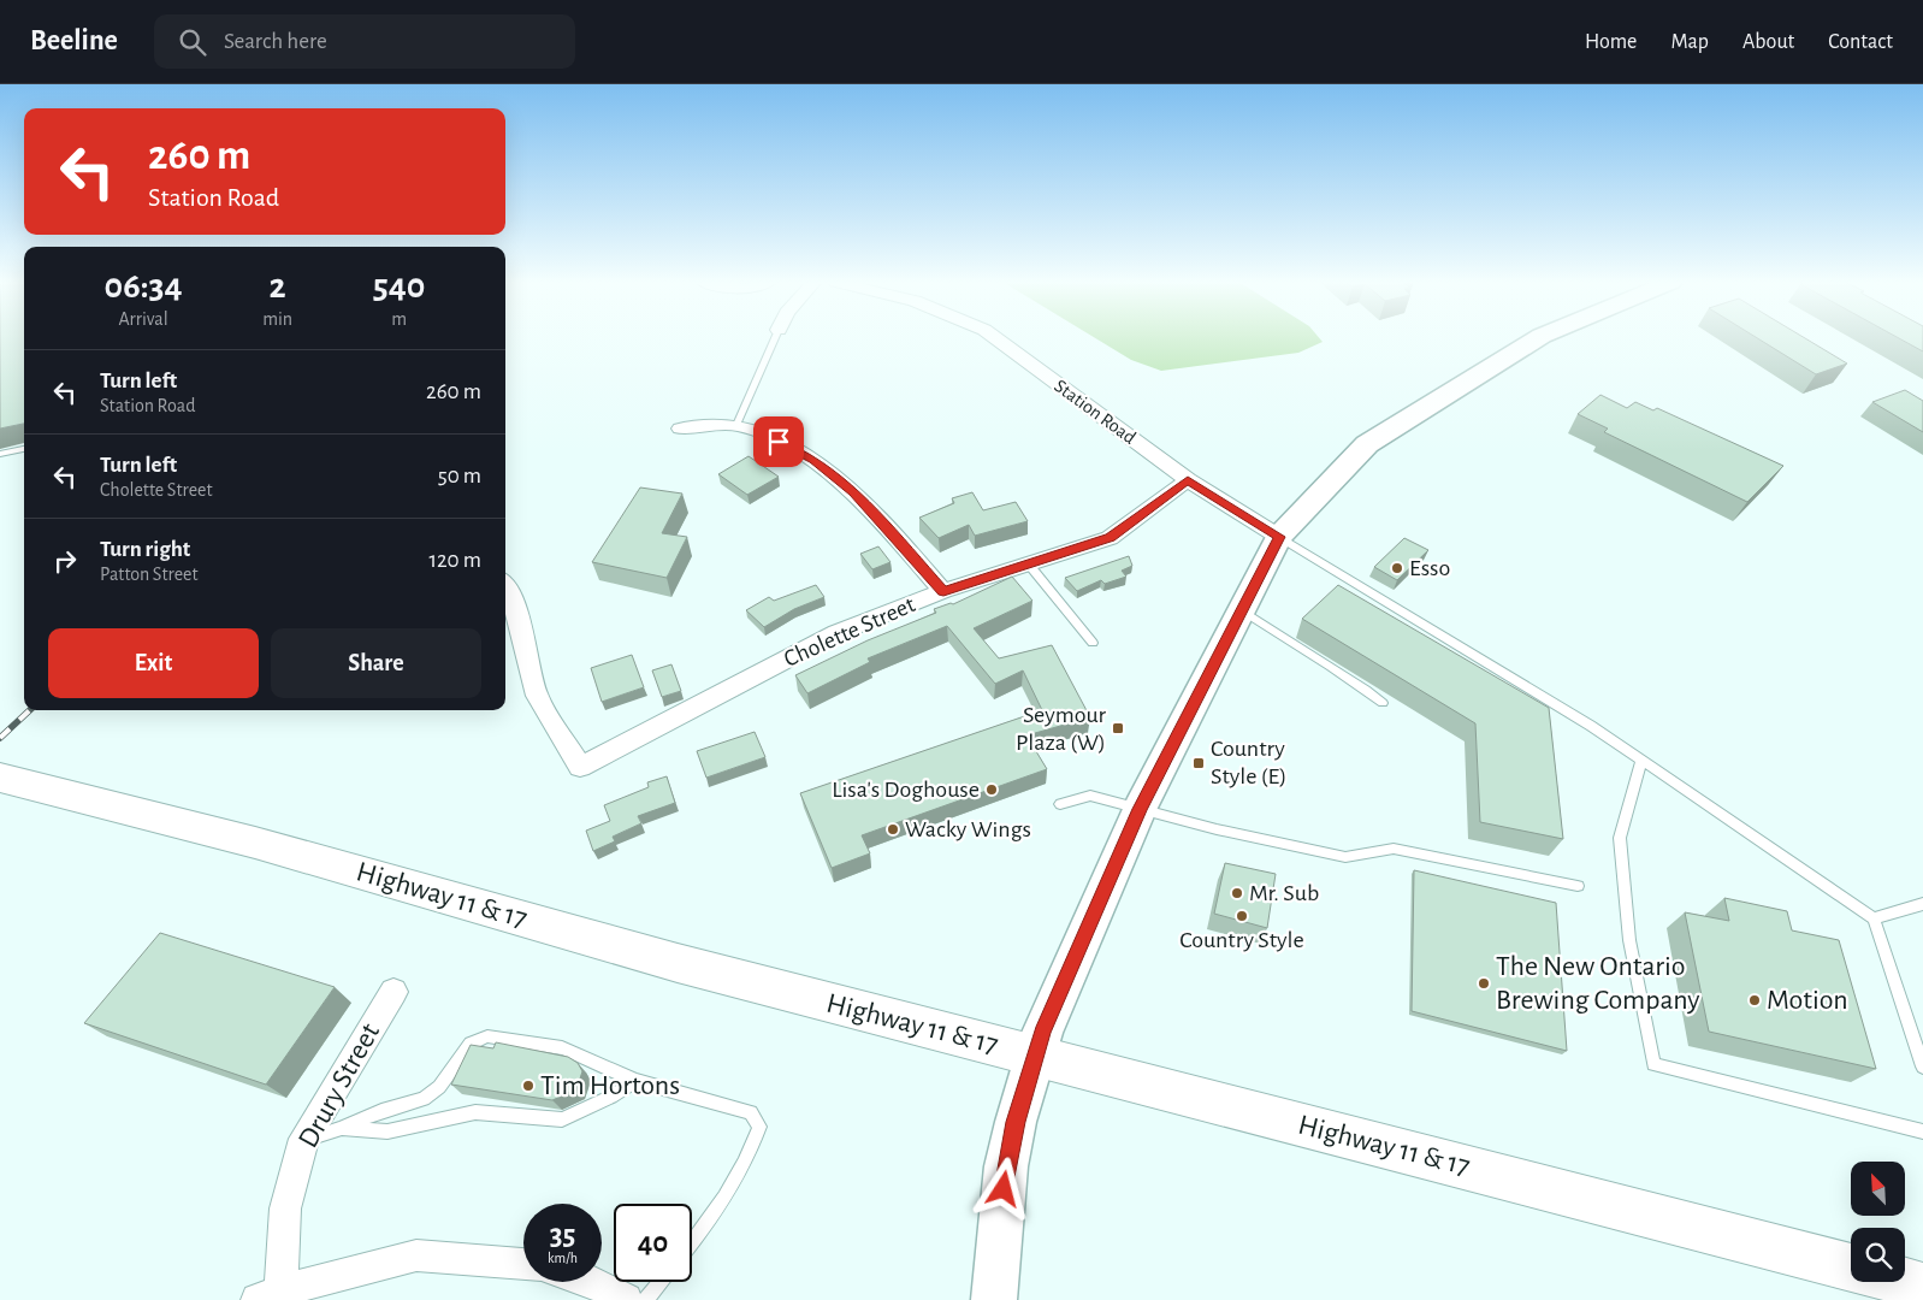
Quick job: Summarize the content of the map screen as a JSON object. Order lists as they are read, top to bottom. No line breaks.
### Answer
{"streets":{"highway":["Highway 11 & 17"],"street":["Station Road","Cholette Street","Drury Street"]},"crossings":[["Station Road","Cholette Street"]],"places":{"other":["Esso","Lisa's Doghouse","Wacky Wings","Mr. Sub","Country Style","The New Ontario Brewing Company","Motion","Tim Hortons"],"transit":["Seymour Plaza (W)","Country Style (E)"]},"north":"top left","page":{"header":"Beeline","search":"Search here","nav":["Home","Map","About","Contact"],"turn":["260 m","Station Road"],"eta":["06:34","Arrival","2","min","540","m"],"list":[{"name":"Turn left","note":"Station Road","value":"260 m"},{"name":"Turn left","note":"Cholette Street","value":"50 m"},{"name":"Turn right","note":"Patton Street","value":"120 m"}],"buttons":["Exit","Share"],"speed":"35 km/h","limit":"40"}}
